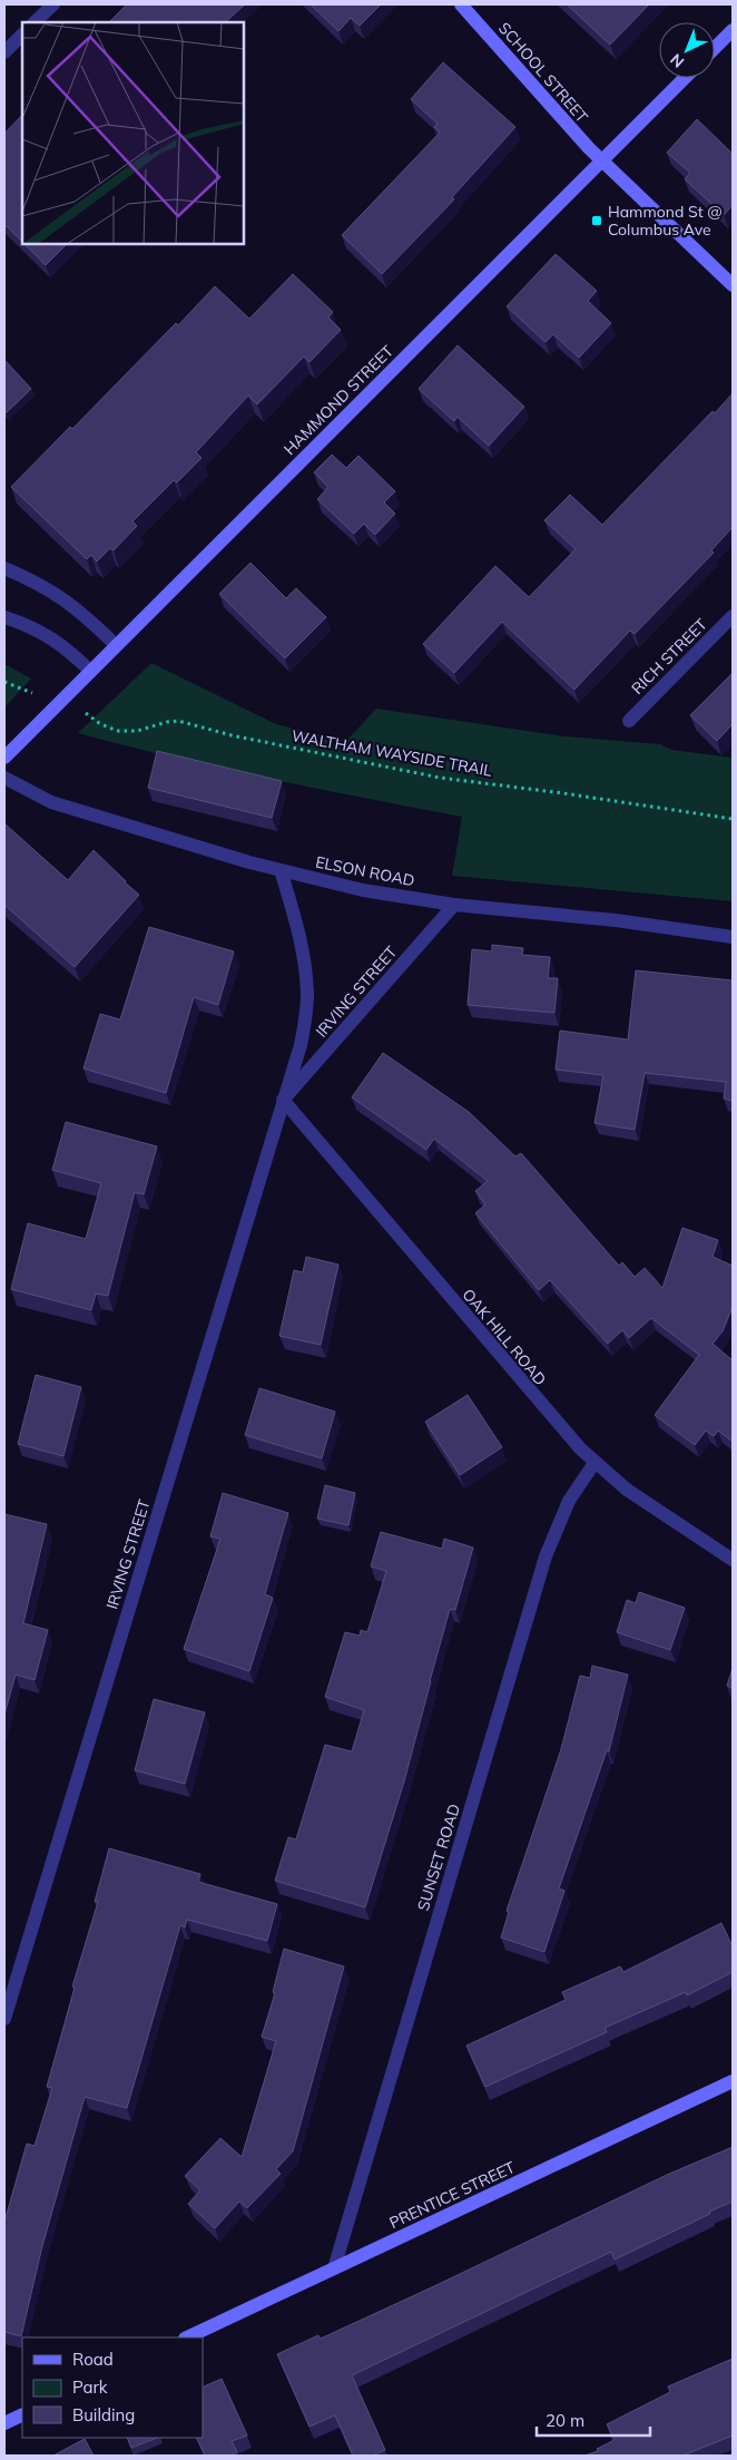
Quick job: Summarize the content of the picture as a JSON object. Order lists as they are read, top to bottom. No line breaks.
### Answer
{"streets":{"street":["SCHOOL STREET","HAMMOND STREET","RICH STREET","ELSON ROAD","IRVING STREET","OAK HILL ROAD","SUNSET ROAD","PRENTICE STREET"],"path":["WALTHAM WAYSIDE TRAIL"]},"crossings":[["SCHOOL STREET","HAMMOND STREET"],["ELSON ROAD","IRVING STREET"],["IRVING STREET","OAK HILL ROAD"],["OAK HILL ROAD","SUNSET ROAD"],["SUNSET ROAD","PRENTICE STREET"]],"places":{"transit":["Hammond St @ Columbus Ave"]},"legend":["Road","Park","Building"],"scale_bar":"20 m","north":"bottom left"}
